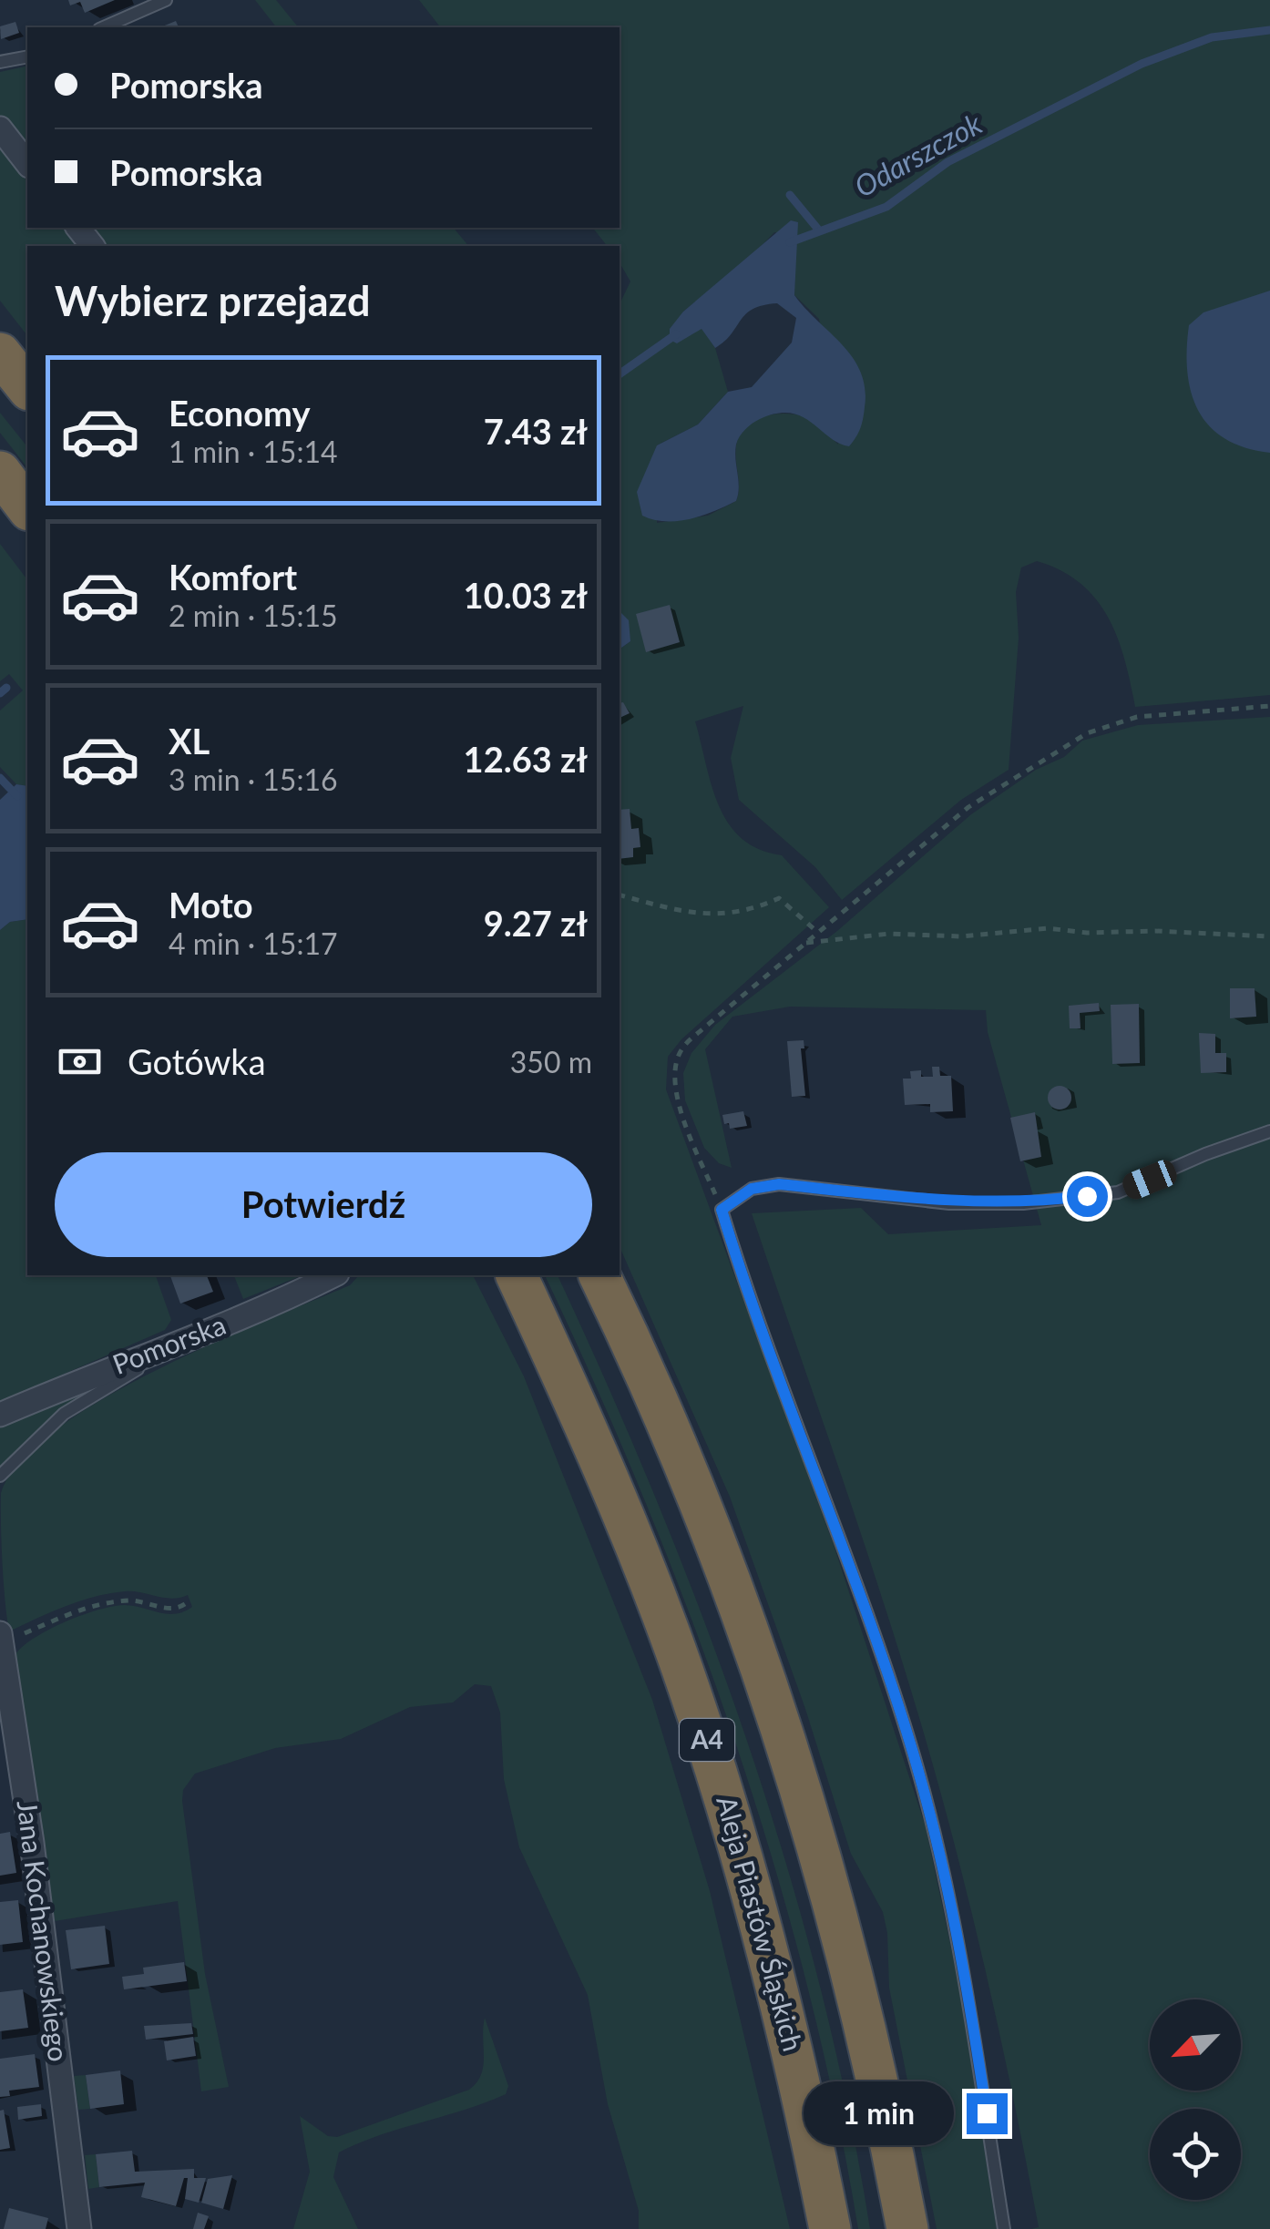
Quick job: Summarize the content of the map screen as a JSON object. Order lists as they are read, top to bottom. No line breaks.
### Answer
{"streets":{"highway":["A4","Aleja Piastów Śląskich"],"street":["Pomorska","Jana Kochanowskiego"]},"water":["Odarszczok"],"north":"bottom left","page":{"banner":["Pomorska","Pomorska"],"heading":"Wybierz przejazd","list":[{"name":"Economy","note":"1 min · 15:14","value":"7.43 zł"},{"name":"Komfort","note":"2 min · 15:15","value":"10.03 zł"},{"name":"XL","note":"3 min · 15:16","value":"12.63 zł"},{"name":"Moto","note":"4 min · 15:17","value":"9.27 zł"}],"pay":["Gotówka","350 m"],"buttons":"Potwierdź","bubble":"1 min"}}
